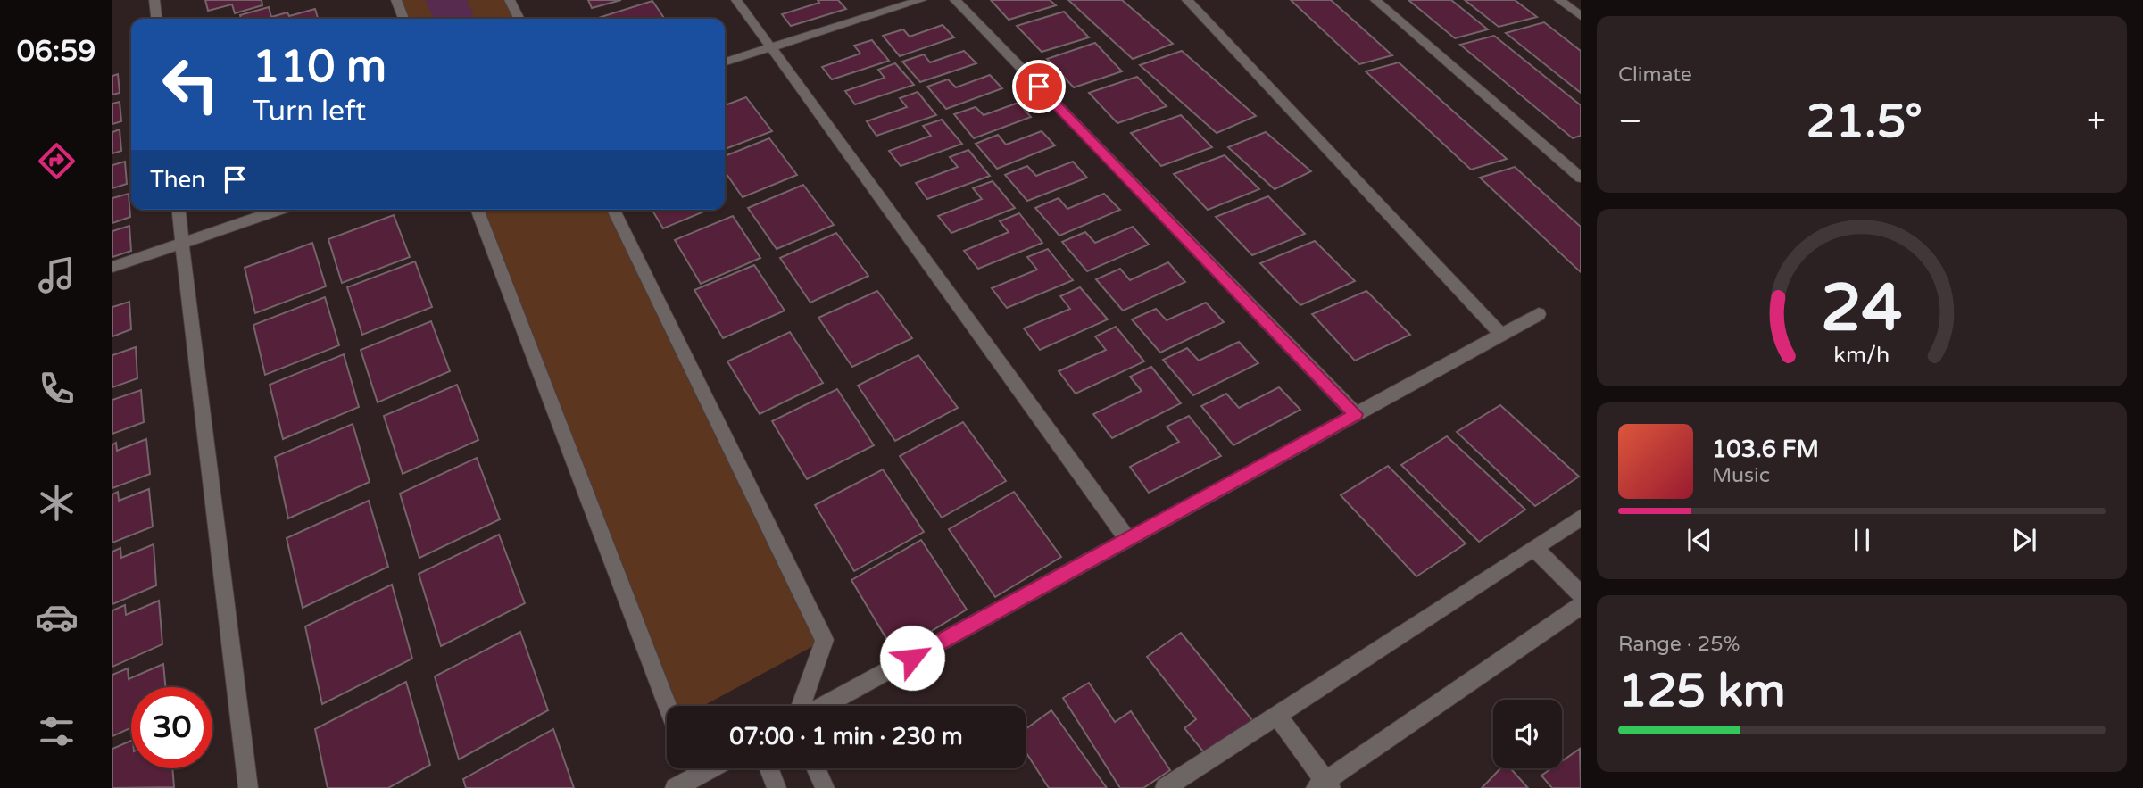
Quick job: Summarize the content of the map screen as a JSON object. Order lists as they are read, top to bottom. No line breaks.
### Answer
{"page":{"tabs":"06:59","tile":["Climate",["Range · 25%","125 km"]],"turn":["110 m","Turn left"],"heat":["−","21.5°","+"],"then":"Then","song":["103.6 FM","Music"],"limit":"30","trip":"07:00 · 1 min · 230 m","gauge":["24","km/h"]}}
